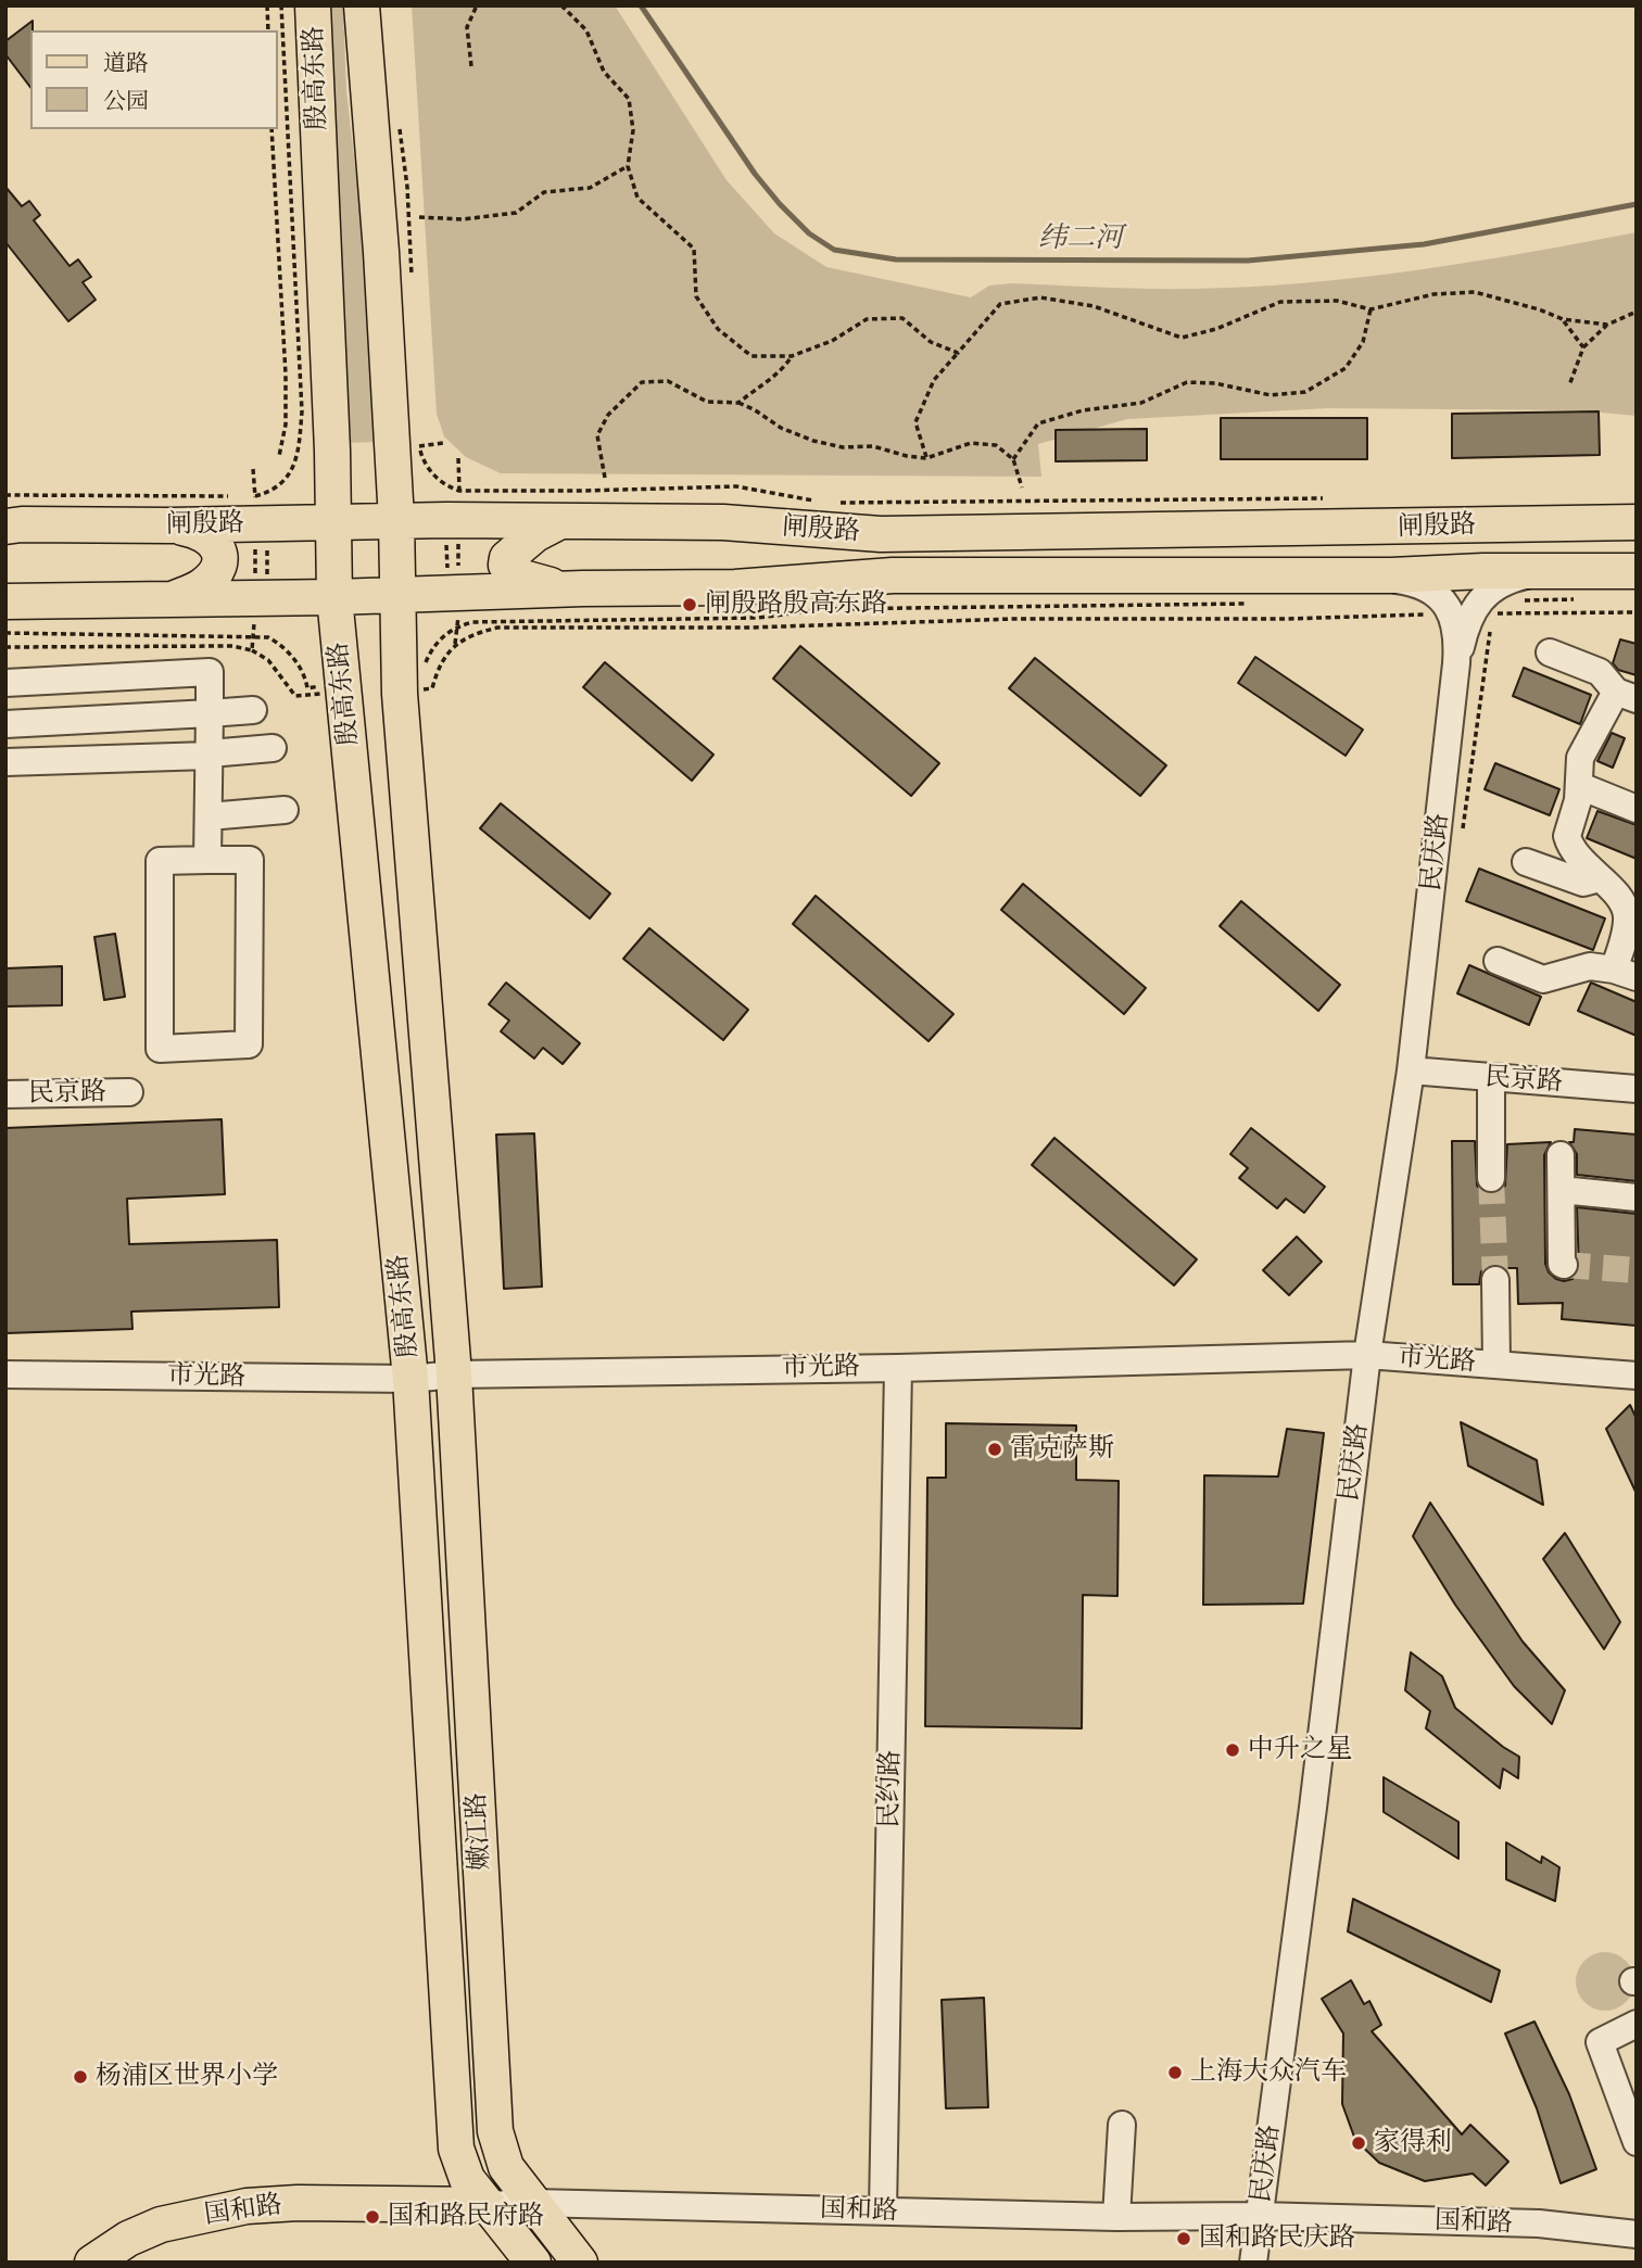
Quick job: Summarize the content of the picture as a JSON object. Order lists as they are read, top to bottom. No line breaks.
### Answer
{"streets":{"main road":["殷高东路","闸殷路","嫩江路","国和路"],"street":["民庆路","民京路","市光路","民约路"]},"crossings":[["殷高东路","闸殷路"],["殷高东路","市光路"],["殷高东路","嫩江路"],["民庆路","民京路"],["民庆路","市光路"],["民庆路","国和路"],["市光路","民约路"],["市光路","嫩江路"],["民约路","国和路"],["嫩江路","国和路"]],"water":["纬二河"],"places":["闸殷路殷高东路","雷克萨斯","中升之星","上海大众汽车","杨浦区世界小学","家得利","国和路民府路","国和路民庆路"],"legend":["道路","公园"]}
